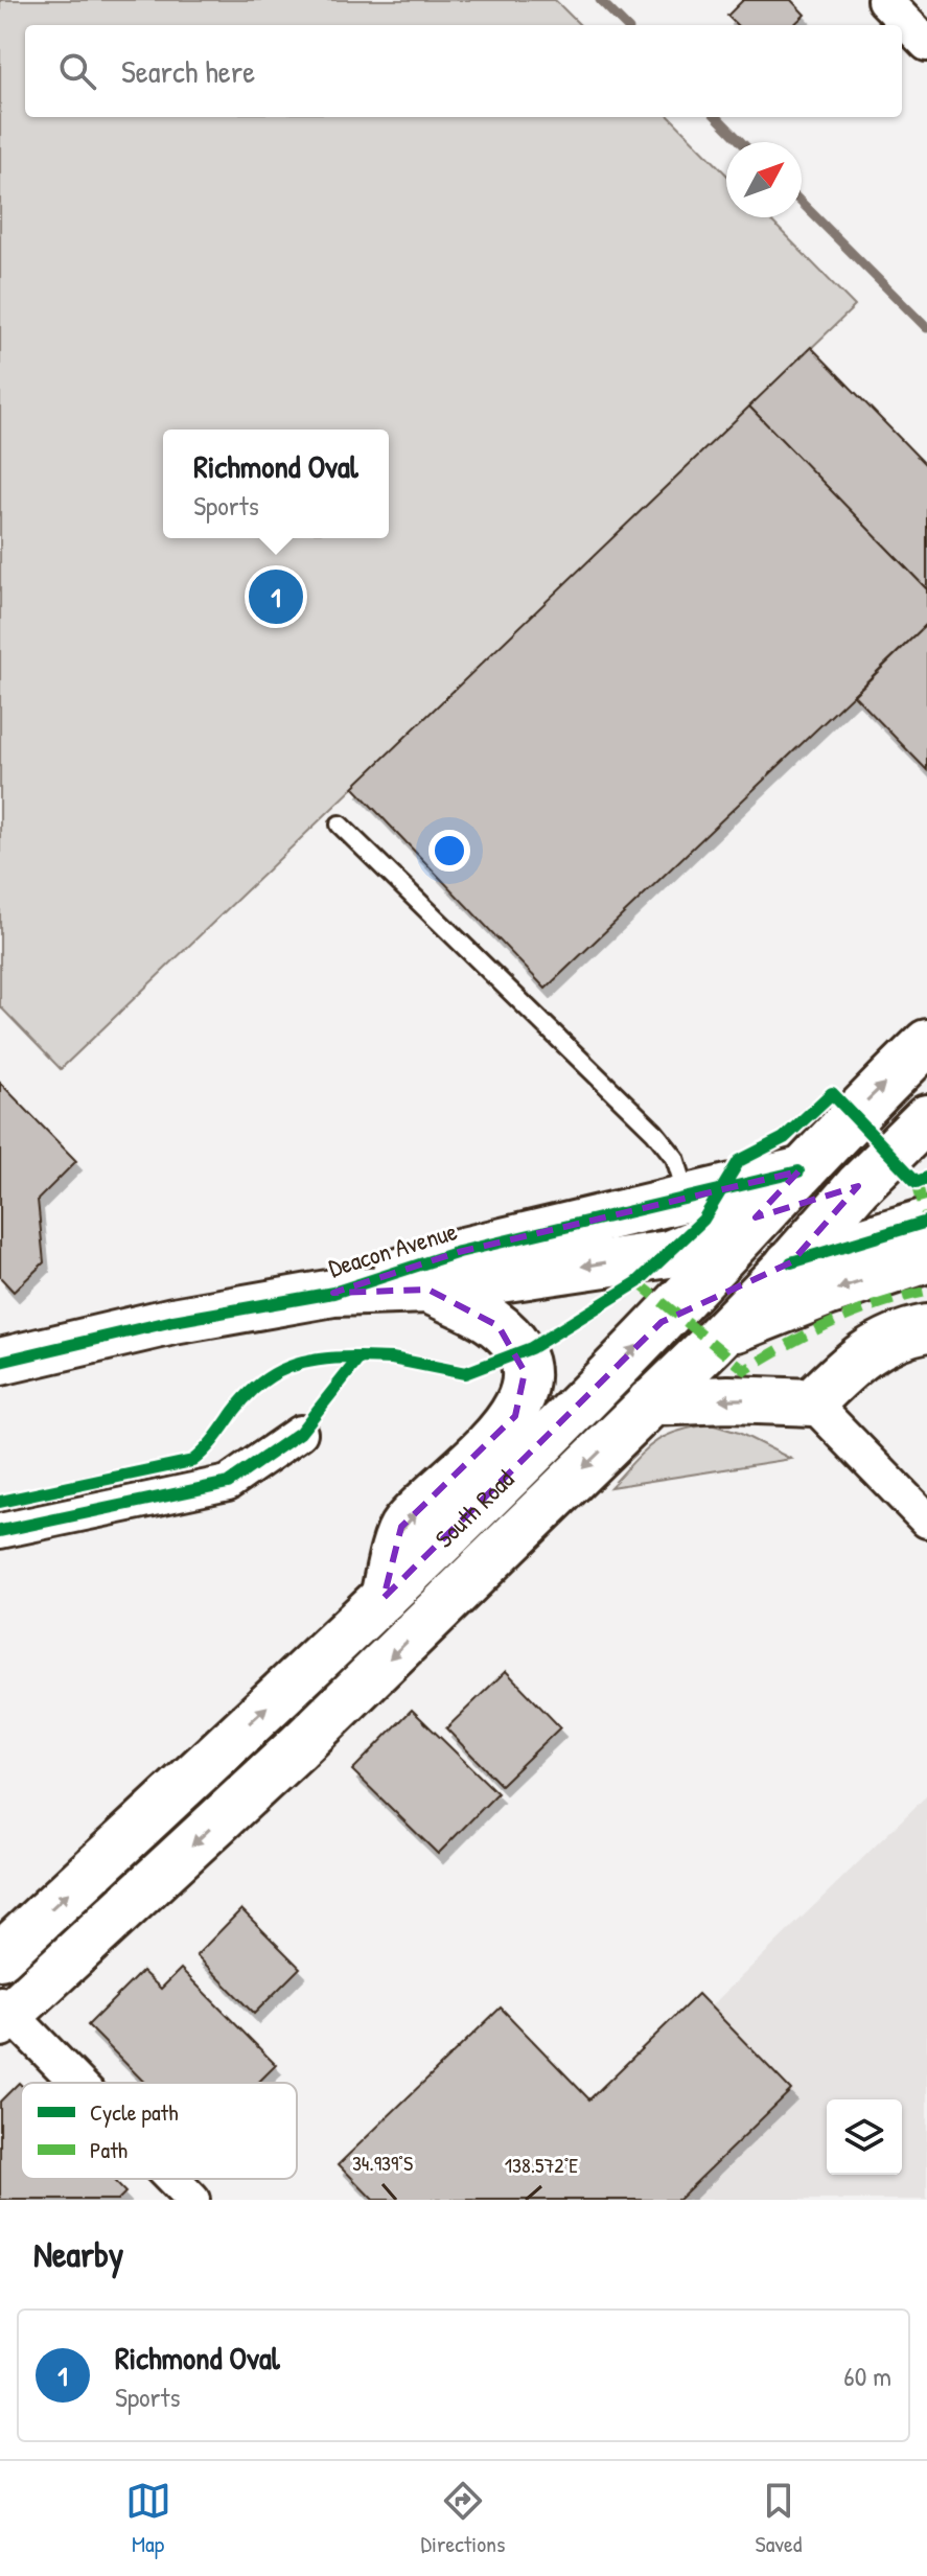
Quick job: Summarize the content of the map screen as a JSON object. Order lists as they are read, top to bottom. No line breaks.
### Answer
{"streets":{"main road":["Deacon Avenue","South Road"]},"crossings":[["Deacon Avenue","South Road"]],"legend":["Cycle path","Path"],"north":"top right","page":{"search":"Search here","popup":["Richmond Oval","Sports"],"pins":"1","heading":"Nearby","list":[{"mark":"1","name":"Richmond Oval","note":"Sports","value":"60 m"}],"nav":["Map","Directions","Saved"]},"coordinates":["34.939°S","138.572°E"]}
